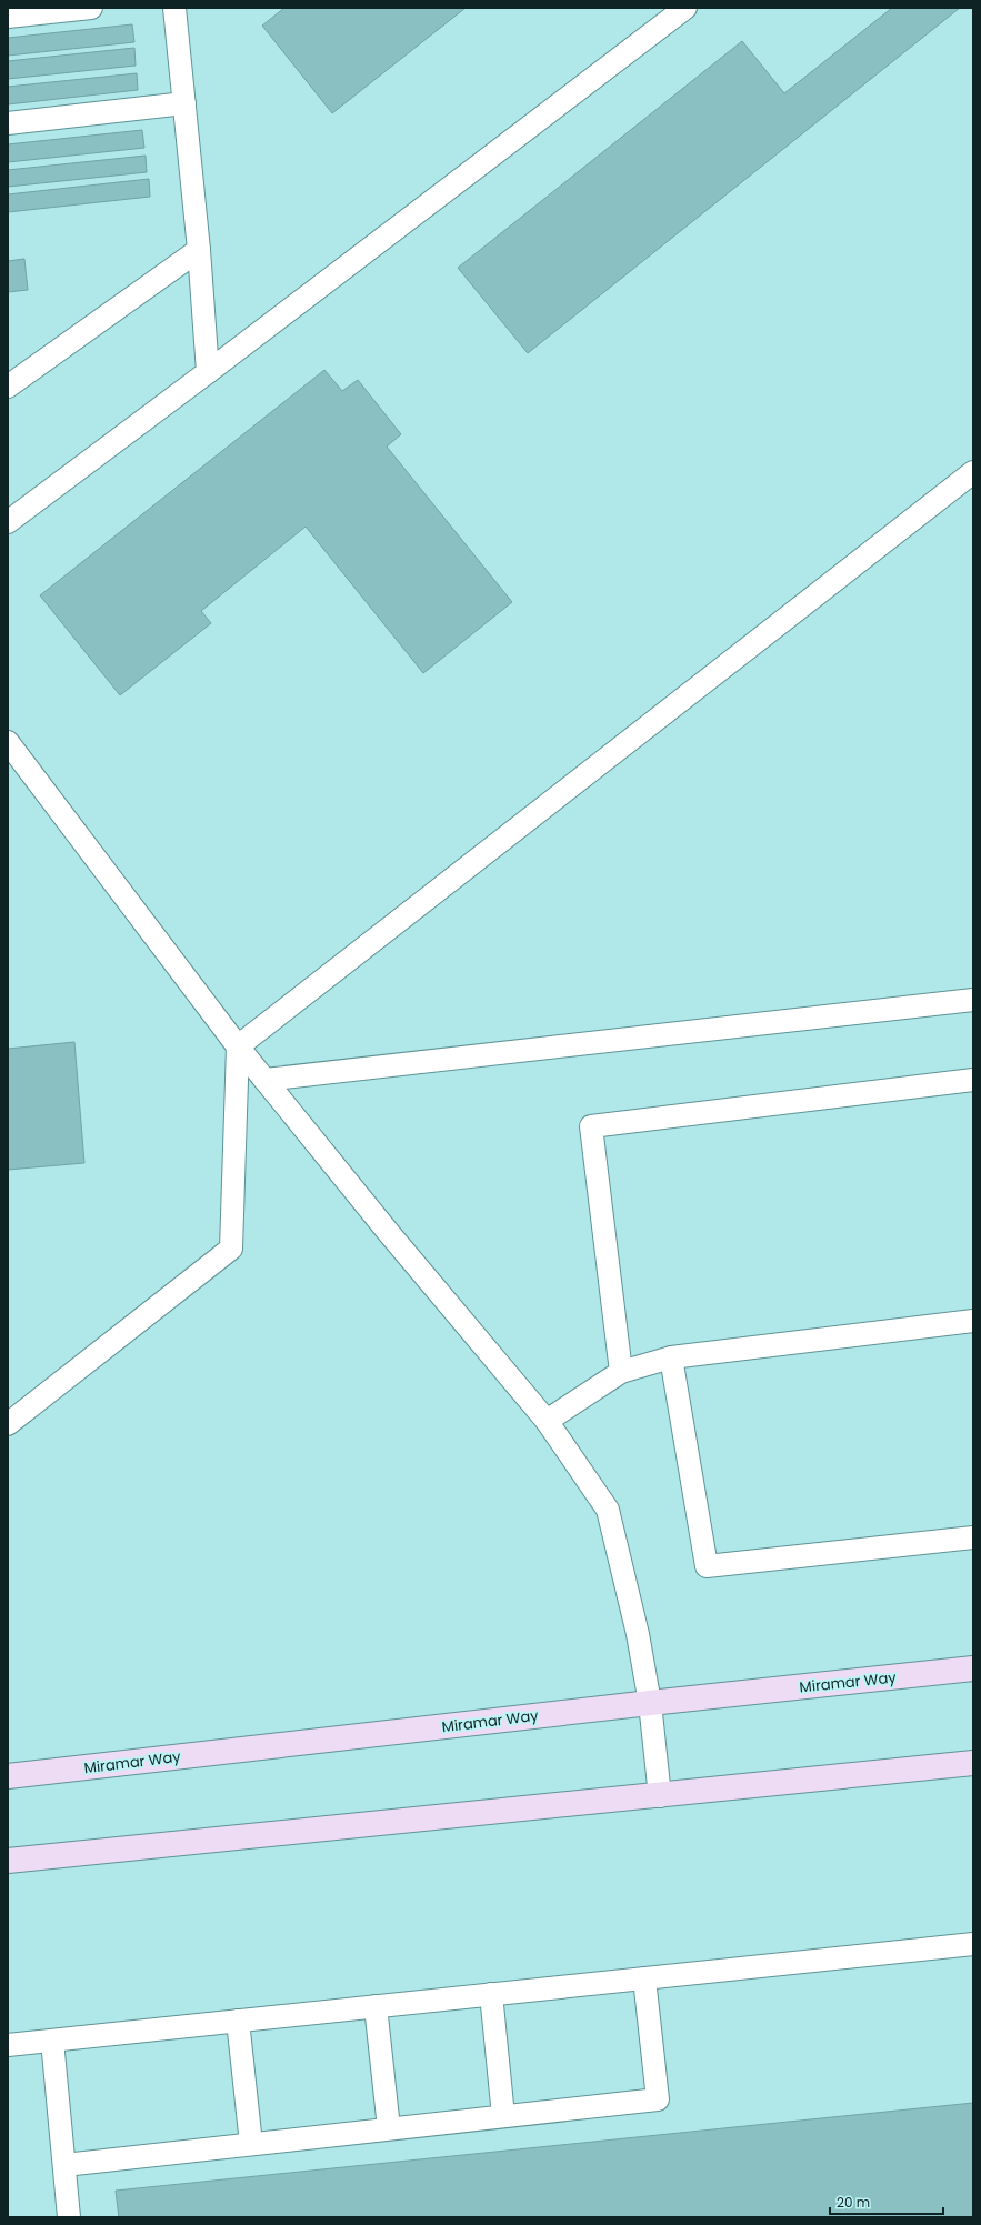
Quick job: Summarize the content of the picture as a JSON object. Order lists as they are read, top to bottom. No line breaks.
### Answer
{"streets":{"main road":["Miramar Way"]},"scale_bar":"20 m"}
